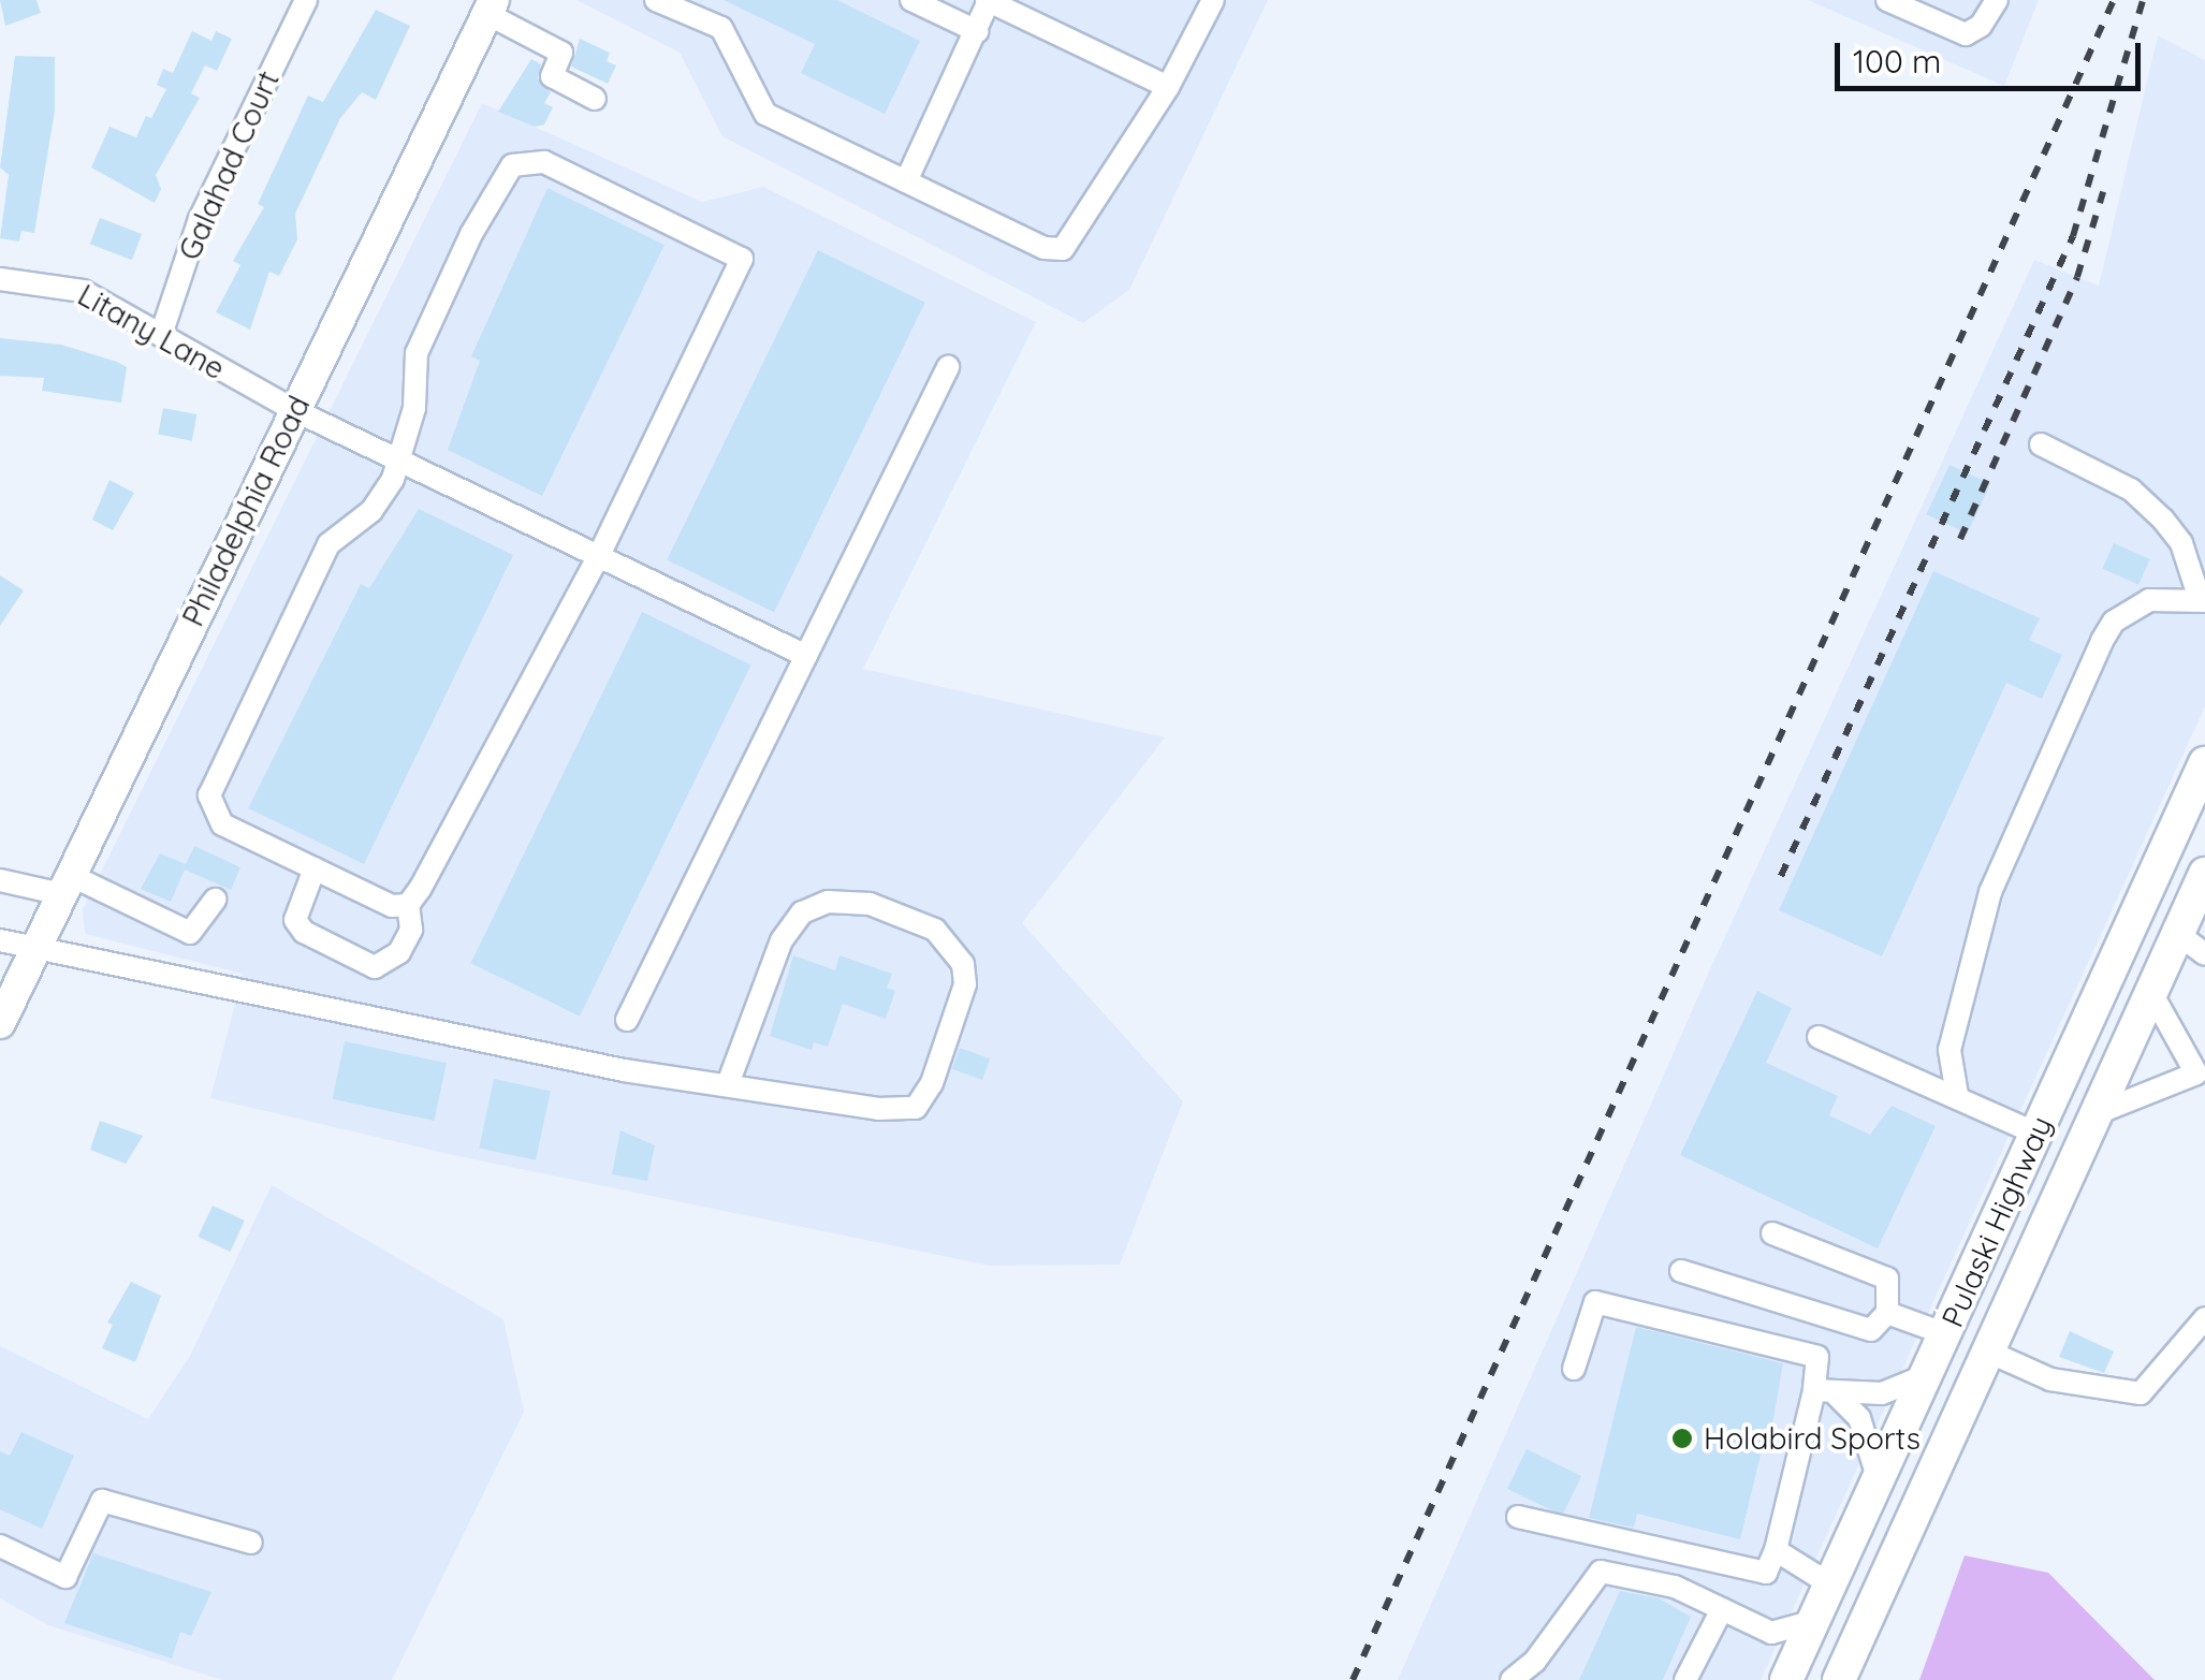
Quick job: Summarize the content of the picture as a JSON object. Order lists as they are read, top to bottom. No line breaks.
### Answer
{"streets":{"highway":["Pulaski Highway"],"main road":["Philadelphia Road"],"street":["Galahad Court","Litany Lane"]},"crossings":[["Galahad Court","Litany Lane"],["Litany Lane","Philadelphia Road"]],"places":["Holabird Sports"],"scale_bar":"100 m"}
